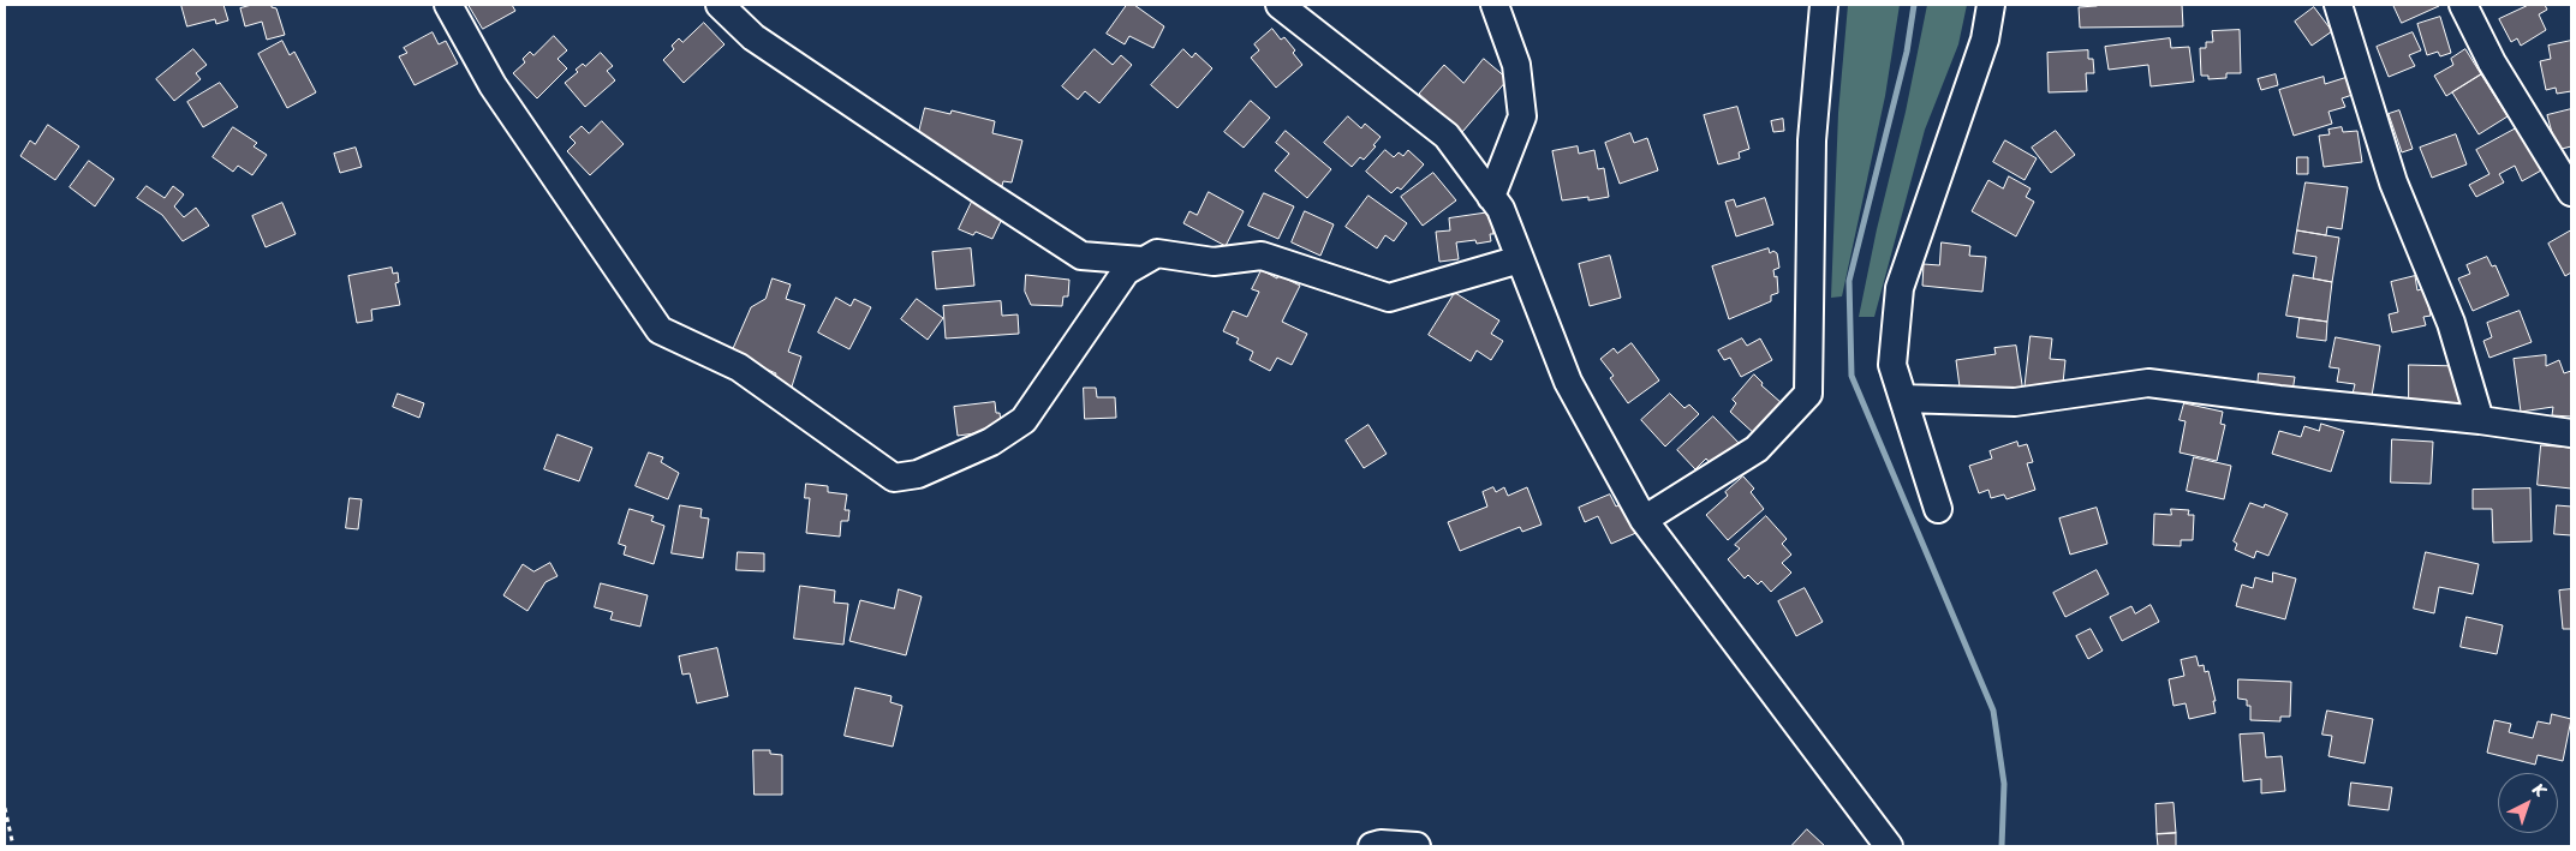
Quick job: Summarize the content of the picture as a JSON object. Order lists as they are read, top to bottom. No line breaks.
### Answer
{"north":"top right"}
